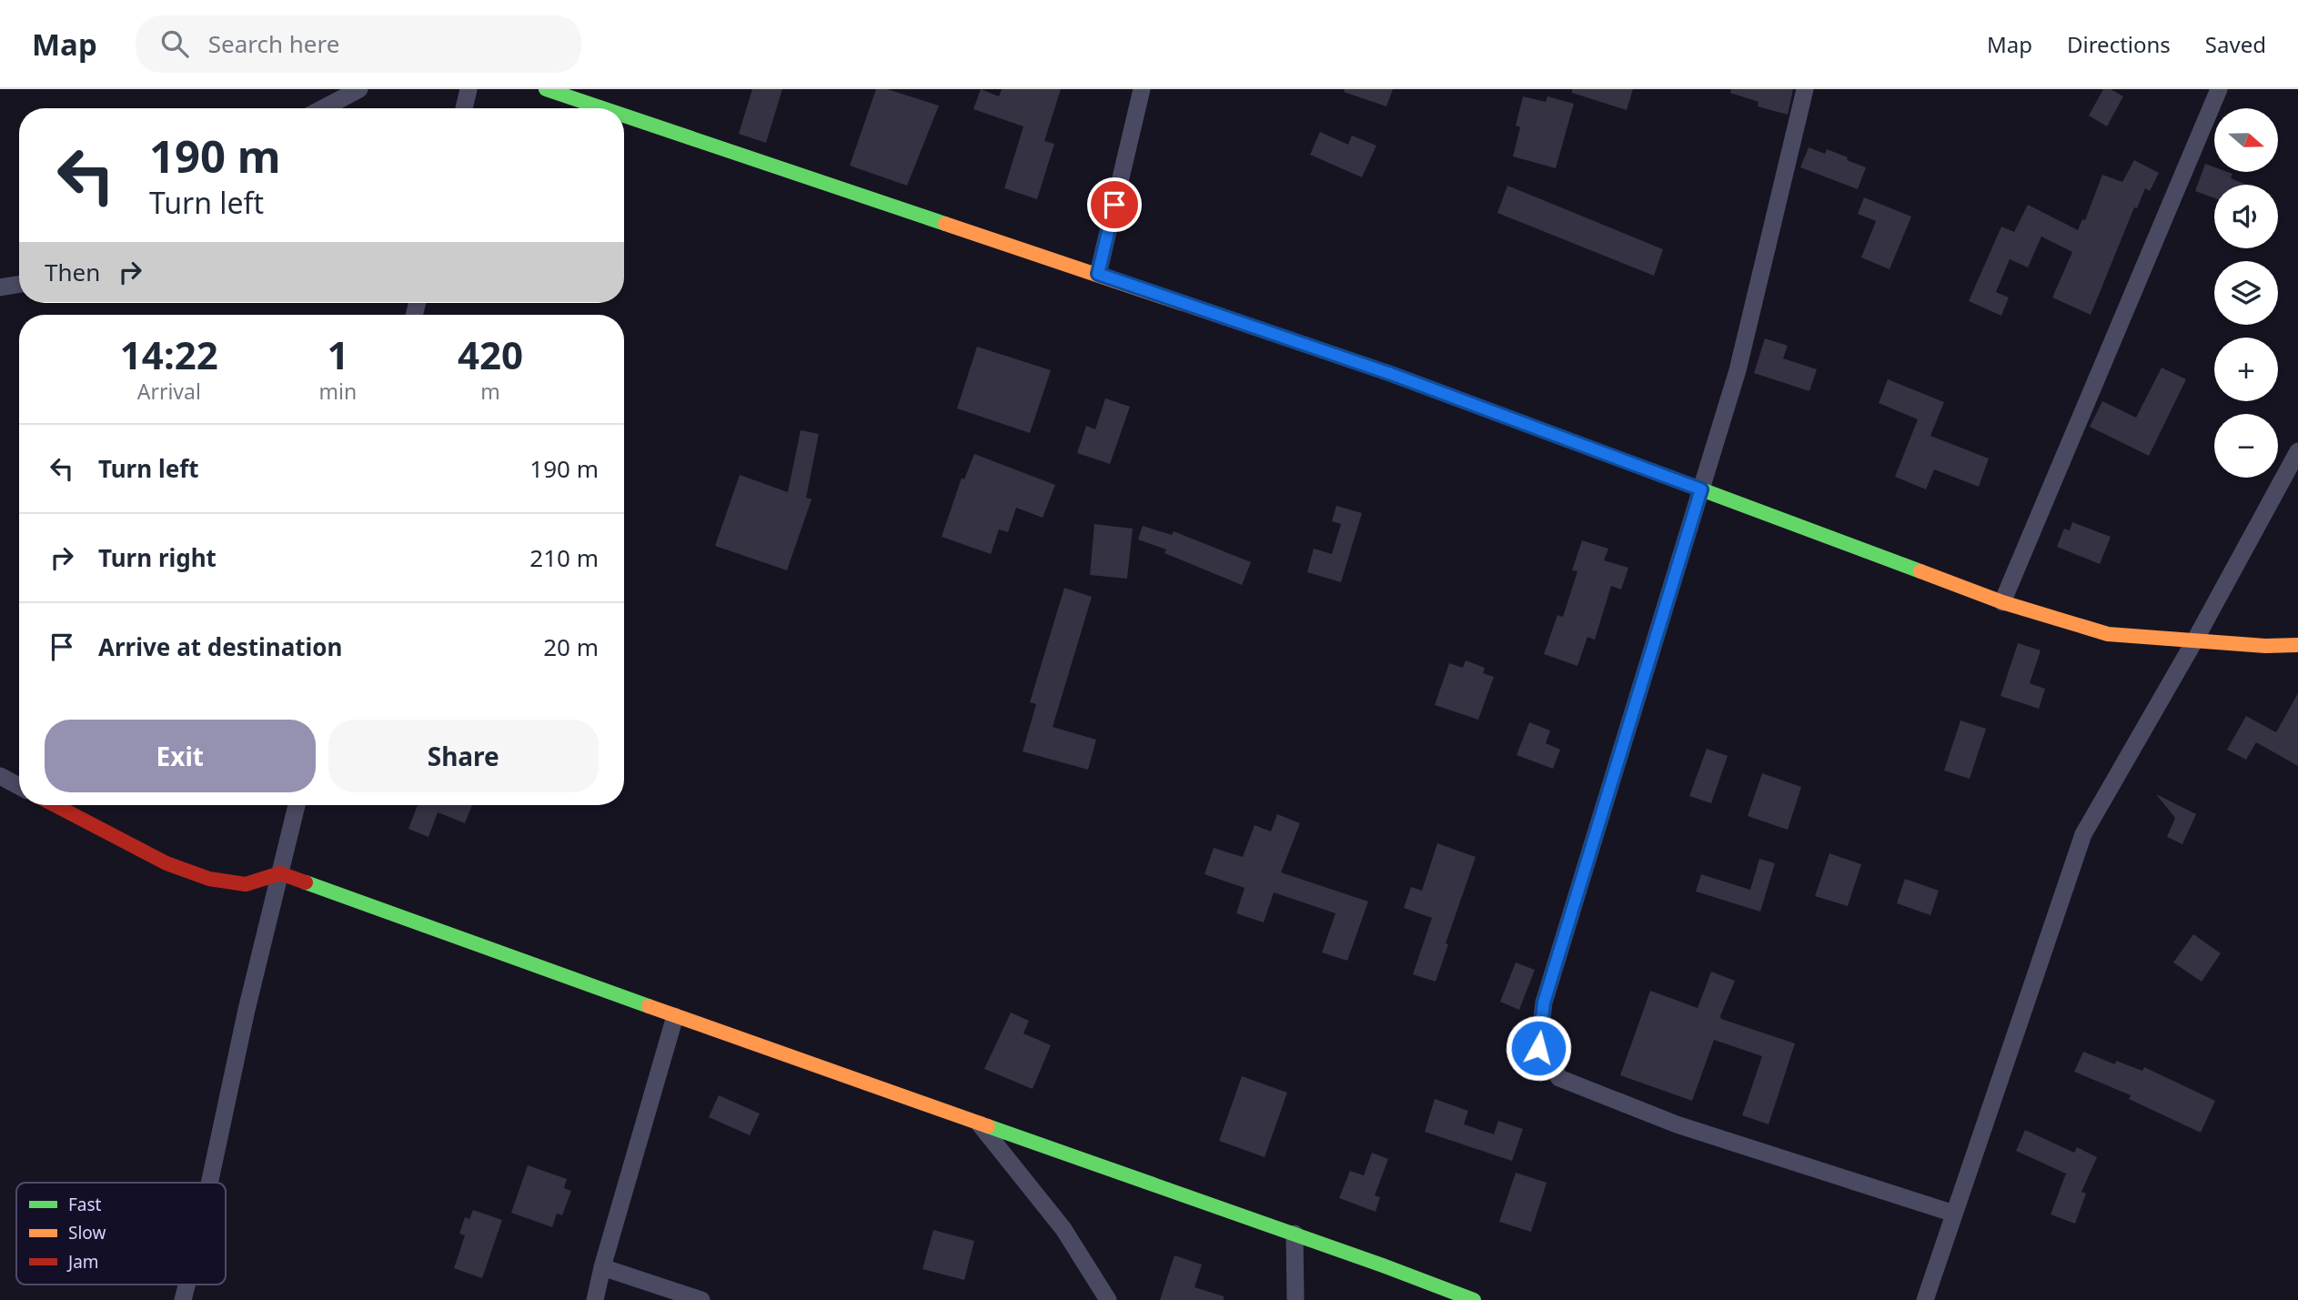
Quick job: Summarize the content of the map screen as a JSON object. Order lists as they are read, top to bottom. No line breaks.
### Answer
{"legend":["Fast","Slow","Jam"],"north":"right","page":{"header":"Map","search":"Search here","nav":["Map","Directions","Saved"],"map_buttons":["+","−"],"turn":["190 m","Turn left"],"then":"Then","eta":["14:22","Arrival","1","min","420","m"],"list":[{"name":"Turn left","value":"190 m"},{"name":"Turn right","value":"210 m"},{"name":"Arrive at destination","value":"20 m"}],"buttons":["Exit","Share"]}}
